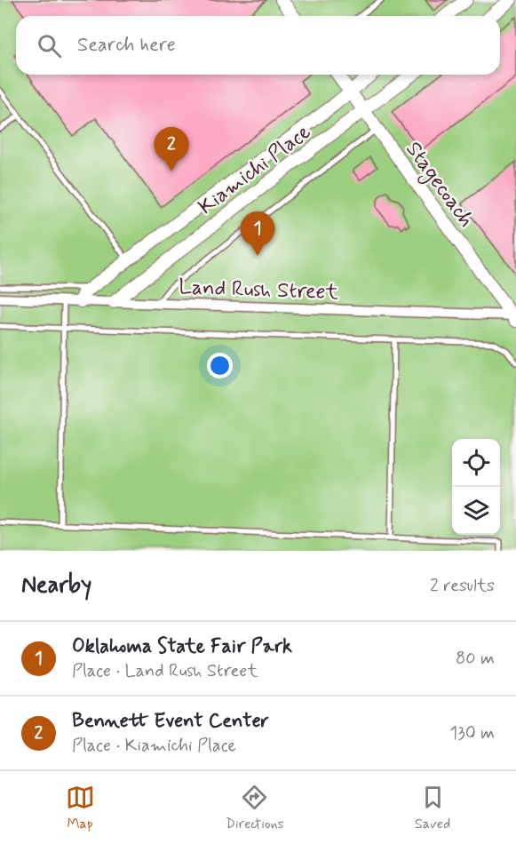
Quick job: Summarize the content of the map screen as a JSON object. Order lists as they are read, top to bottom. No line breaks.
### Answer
{"streets":{"street":["Kiamichi Place","Stagecoach","Land Rush Street"]},"crossings":[["Kiamichi Place","Stagecoach"],["Kiamichi Place","Land Rush Street"],["Stagecoach","Land Rush Street"]],"page":{"search":"Search here","pins":["2","1"],"heading":["Nearby","2 results"],"list":[{"mark":"1","name":"Oklahoma State Fair Park","note":"Place · Land Rush Street","value":"80 m"},{"mark":"2","name":"Bennett Event Center","note":"Place · Kiamichi Place","value":"130 m"}],"nav":["Map","Directions","Saved"]}}
